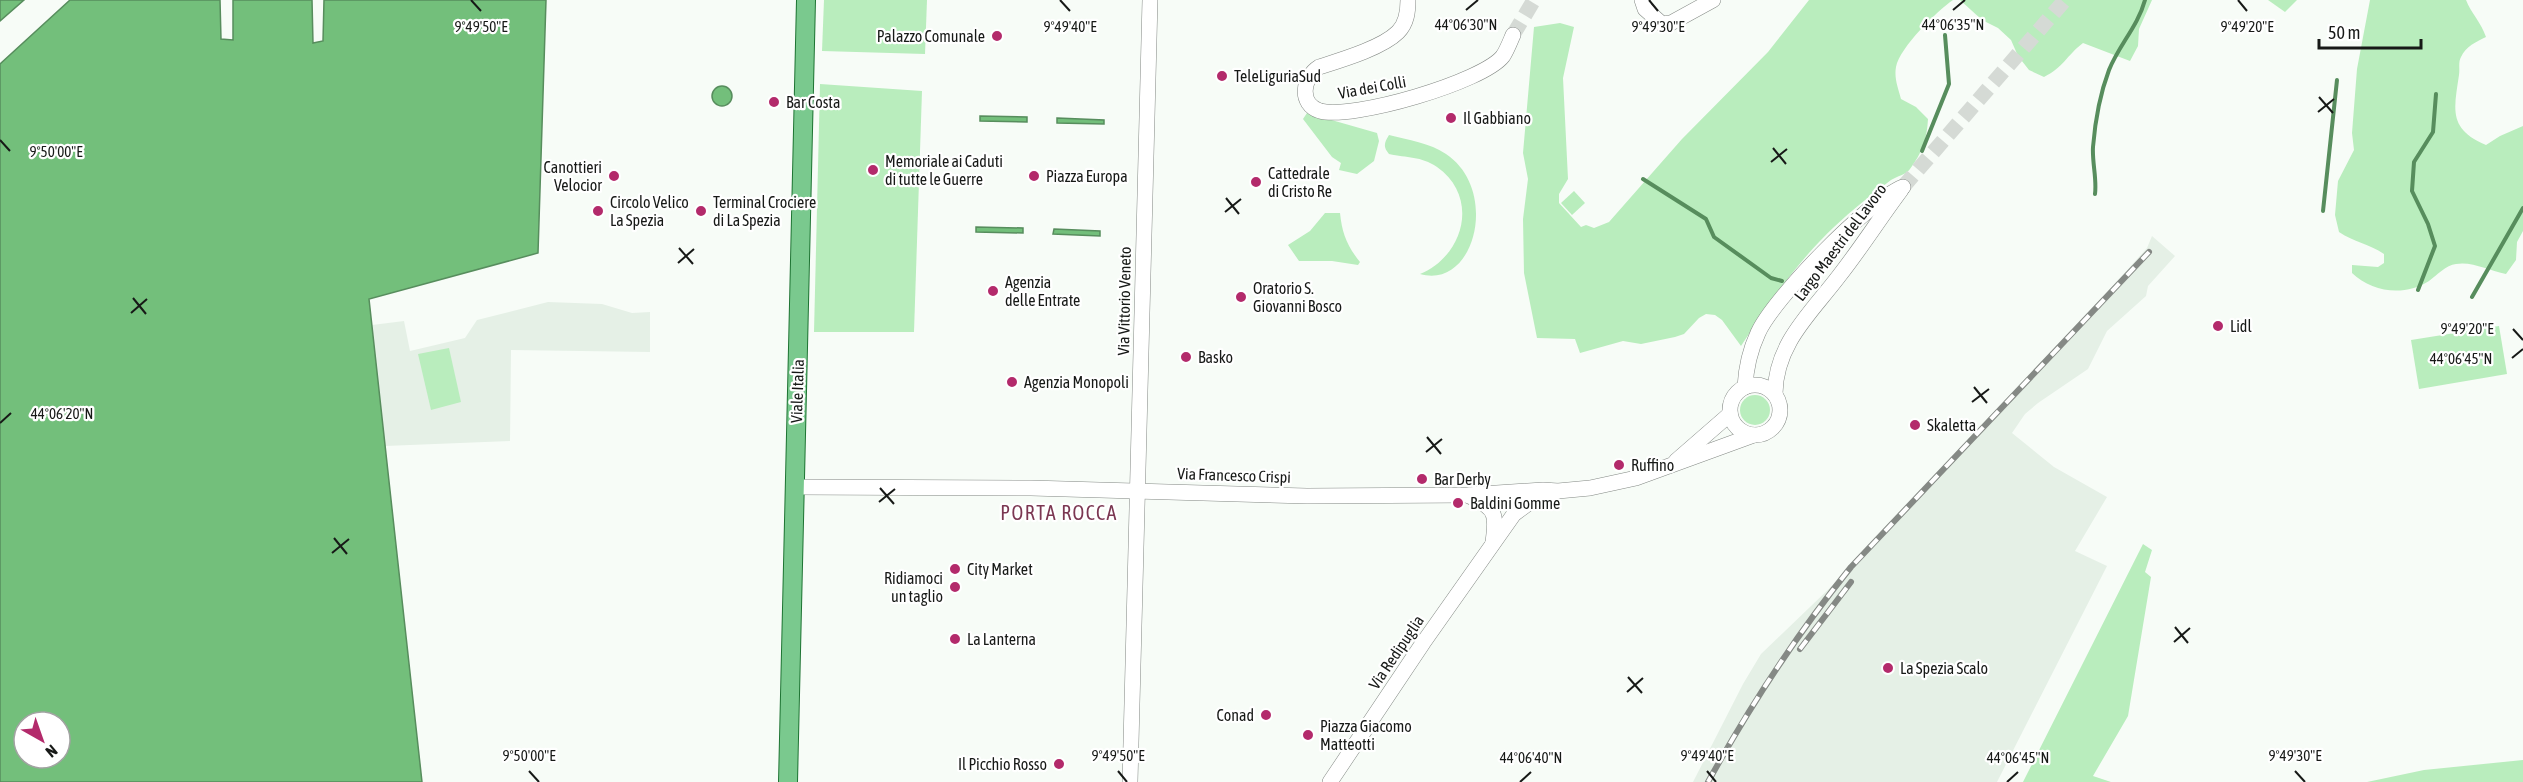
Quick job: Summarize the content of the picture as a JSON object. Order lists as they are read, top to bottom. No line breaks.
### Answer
{"streets":{"main road":["Viale Italia"],"street":["Via dei Colli","Largo Maestri del Lavoro","Via Vittorio Veneto","Via Francesco Crispi","Via Redipuglia"]},"crossings":[["Largo Maestri del Lavoro","Via Francesco Crispi"],["Via Vittorio Veneto","Via Francesco Crispi"],["Viale Italia","Via Francesco Crispi"],["Via Francesco Crispi","Via Redipuglia"]],"districts":["PORTA ROCCA"],"places":["Palazzo Comunale","TeleLiguriaSud","Bar Costa","Il Gabbiano","Memoriale ai Caduti di tutte le Guerre","Canottieri Velocior","Piazza Europa","Cattedrale di Cristo Re","Circolo Velico La Spezia","Terminal Crociere di La Spezia","Agenzia delle Entrate","Oratorio S. Giovanni Bosco","Lidl","Basko","Agenzia Monopoli","Skaletta","Ruffino","Bar Derby","Baldini Gomme","City Market","Ridiamoci un taglio","La Lanterna","La Spezia Scalo","Conad","Piazza Giacomo Matteotti","Il Picchio Rosso"],"scale_bar":"50 m","north":"bottom right","coordinates":["44°06'30\"N","44°06'35\"N","9°49'40\"E","9°49'30\"E","9°49'20\"E","9°49'50\"E","9°50'00\"E","44°06'45\"N","44°06'20\"N","44°06'40\"N"]}
